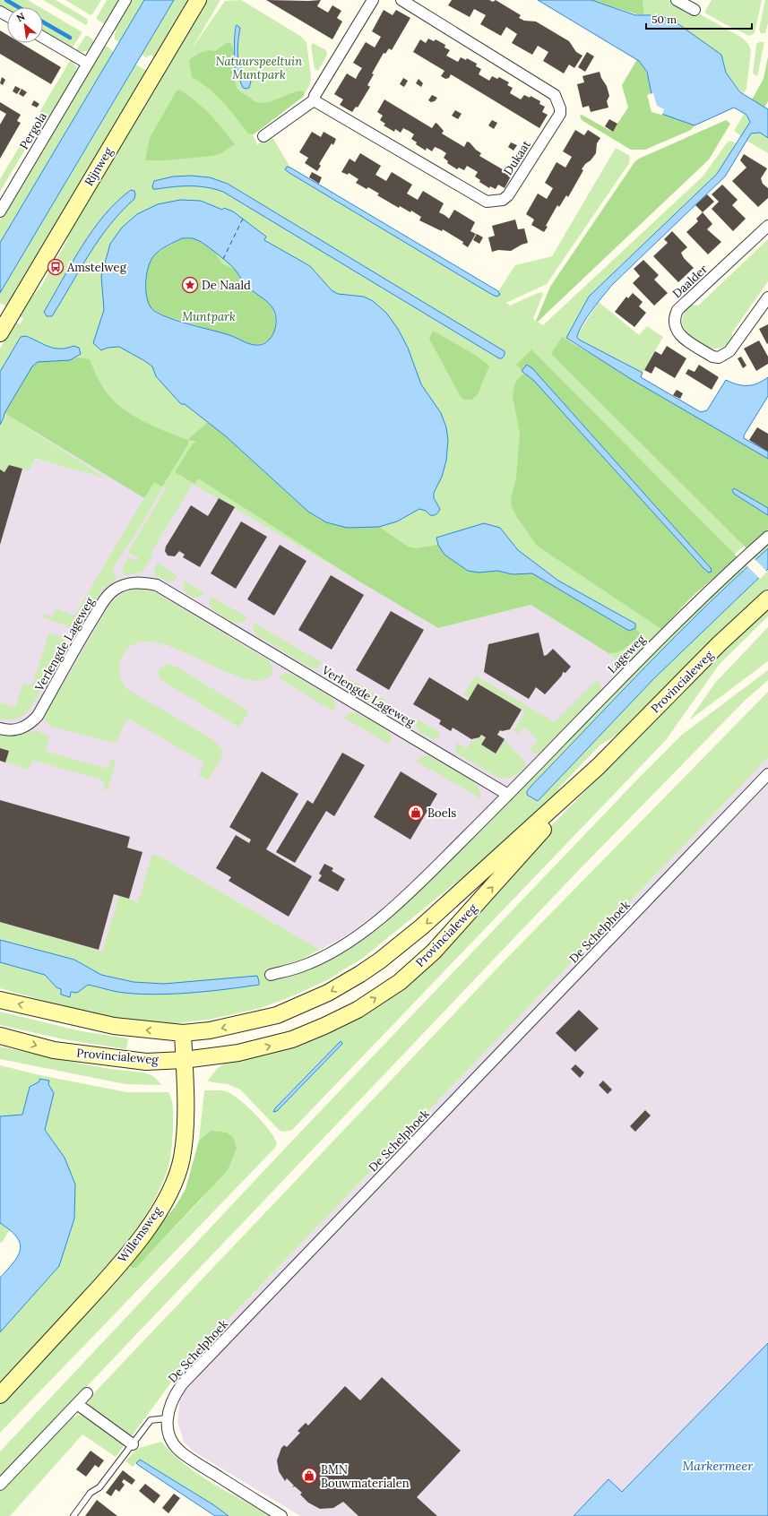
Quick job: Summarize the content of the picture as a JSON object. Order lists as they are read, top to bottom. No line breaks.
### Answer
{"streets":{"main road":["Rijnweg","Provincialeweg","Willemsweg"],"street":["Pergola","Dukaat","Daalder","Verlengde Lageweg","Lageweg","De Schelphoek"]},"crossings":[["Verlengde Lageweg","Lageweg"],["Provincialeweg","Willemsweg"]],"water":["Markermeer"],"parks":["Natuurspeeltuin Muntpark","Muntpark"],"places":{"bus stop":["Amstelweg"],"place":["De Naald"],"shop":["Boels","BMN Bouwmaterialen"]},"scale_bar":"50 m","north":"top left"}
